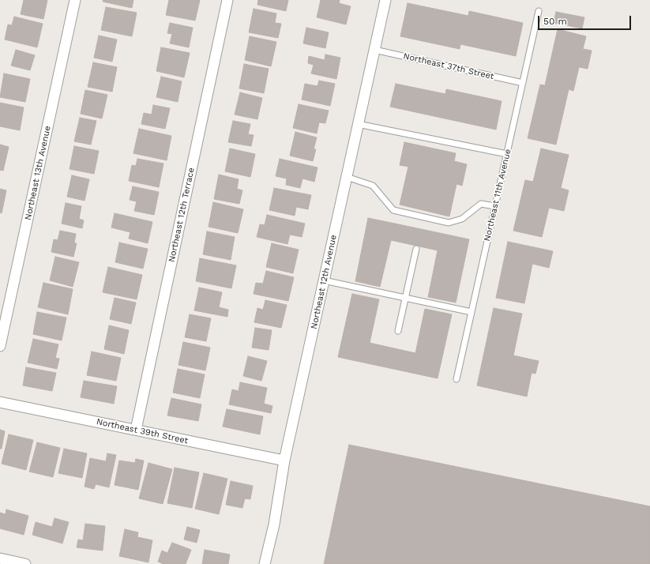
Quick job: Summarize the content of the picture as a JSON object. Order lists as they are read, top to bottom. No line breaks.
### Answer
{"streets":{"street":["Northeast 13th Avenue","Northeast 12th Terrace","Northeast 12th Avenue","Northeast 39th Street"],"lane":["Northeast 37th Street","Northeast 11th Avenue"]},"crossings":[["Northeast 37th Street","Northeast 11th Avenue"],["Northeast 37th Street","Northeast 12th Avenue"],["Northeast 12th Terrace","Northeast 39th Street"],["Northeast 12th Avenue","Northeast 39th Street"]],"scale_bar":"50 m"}
